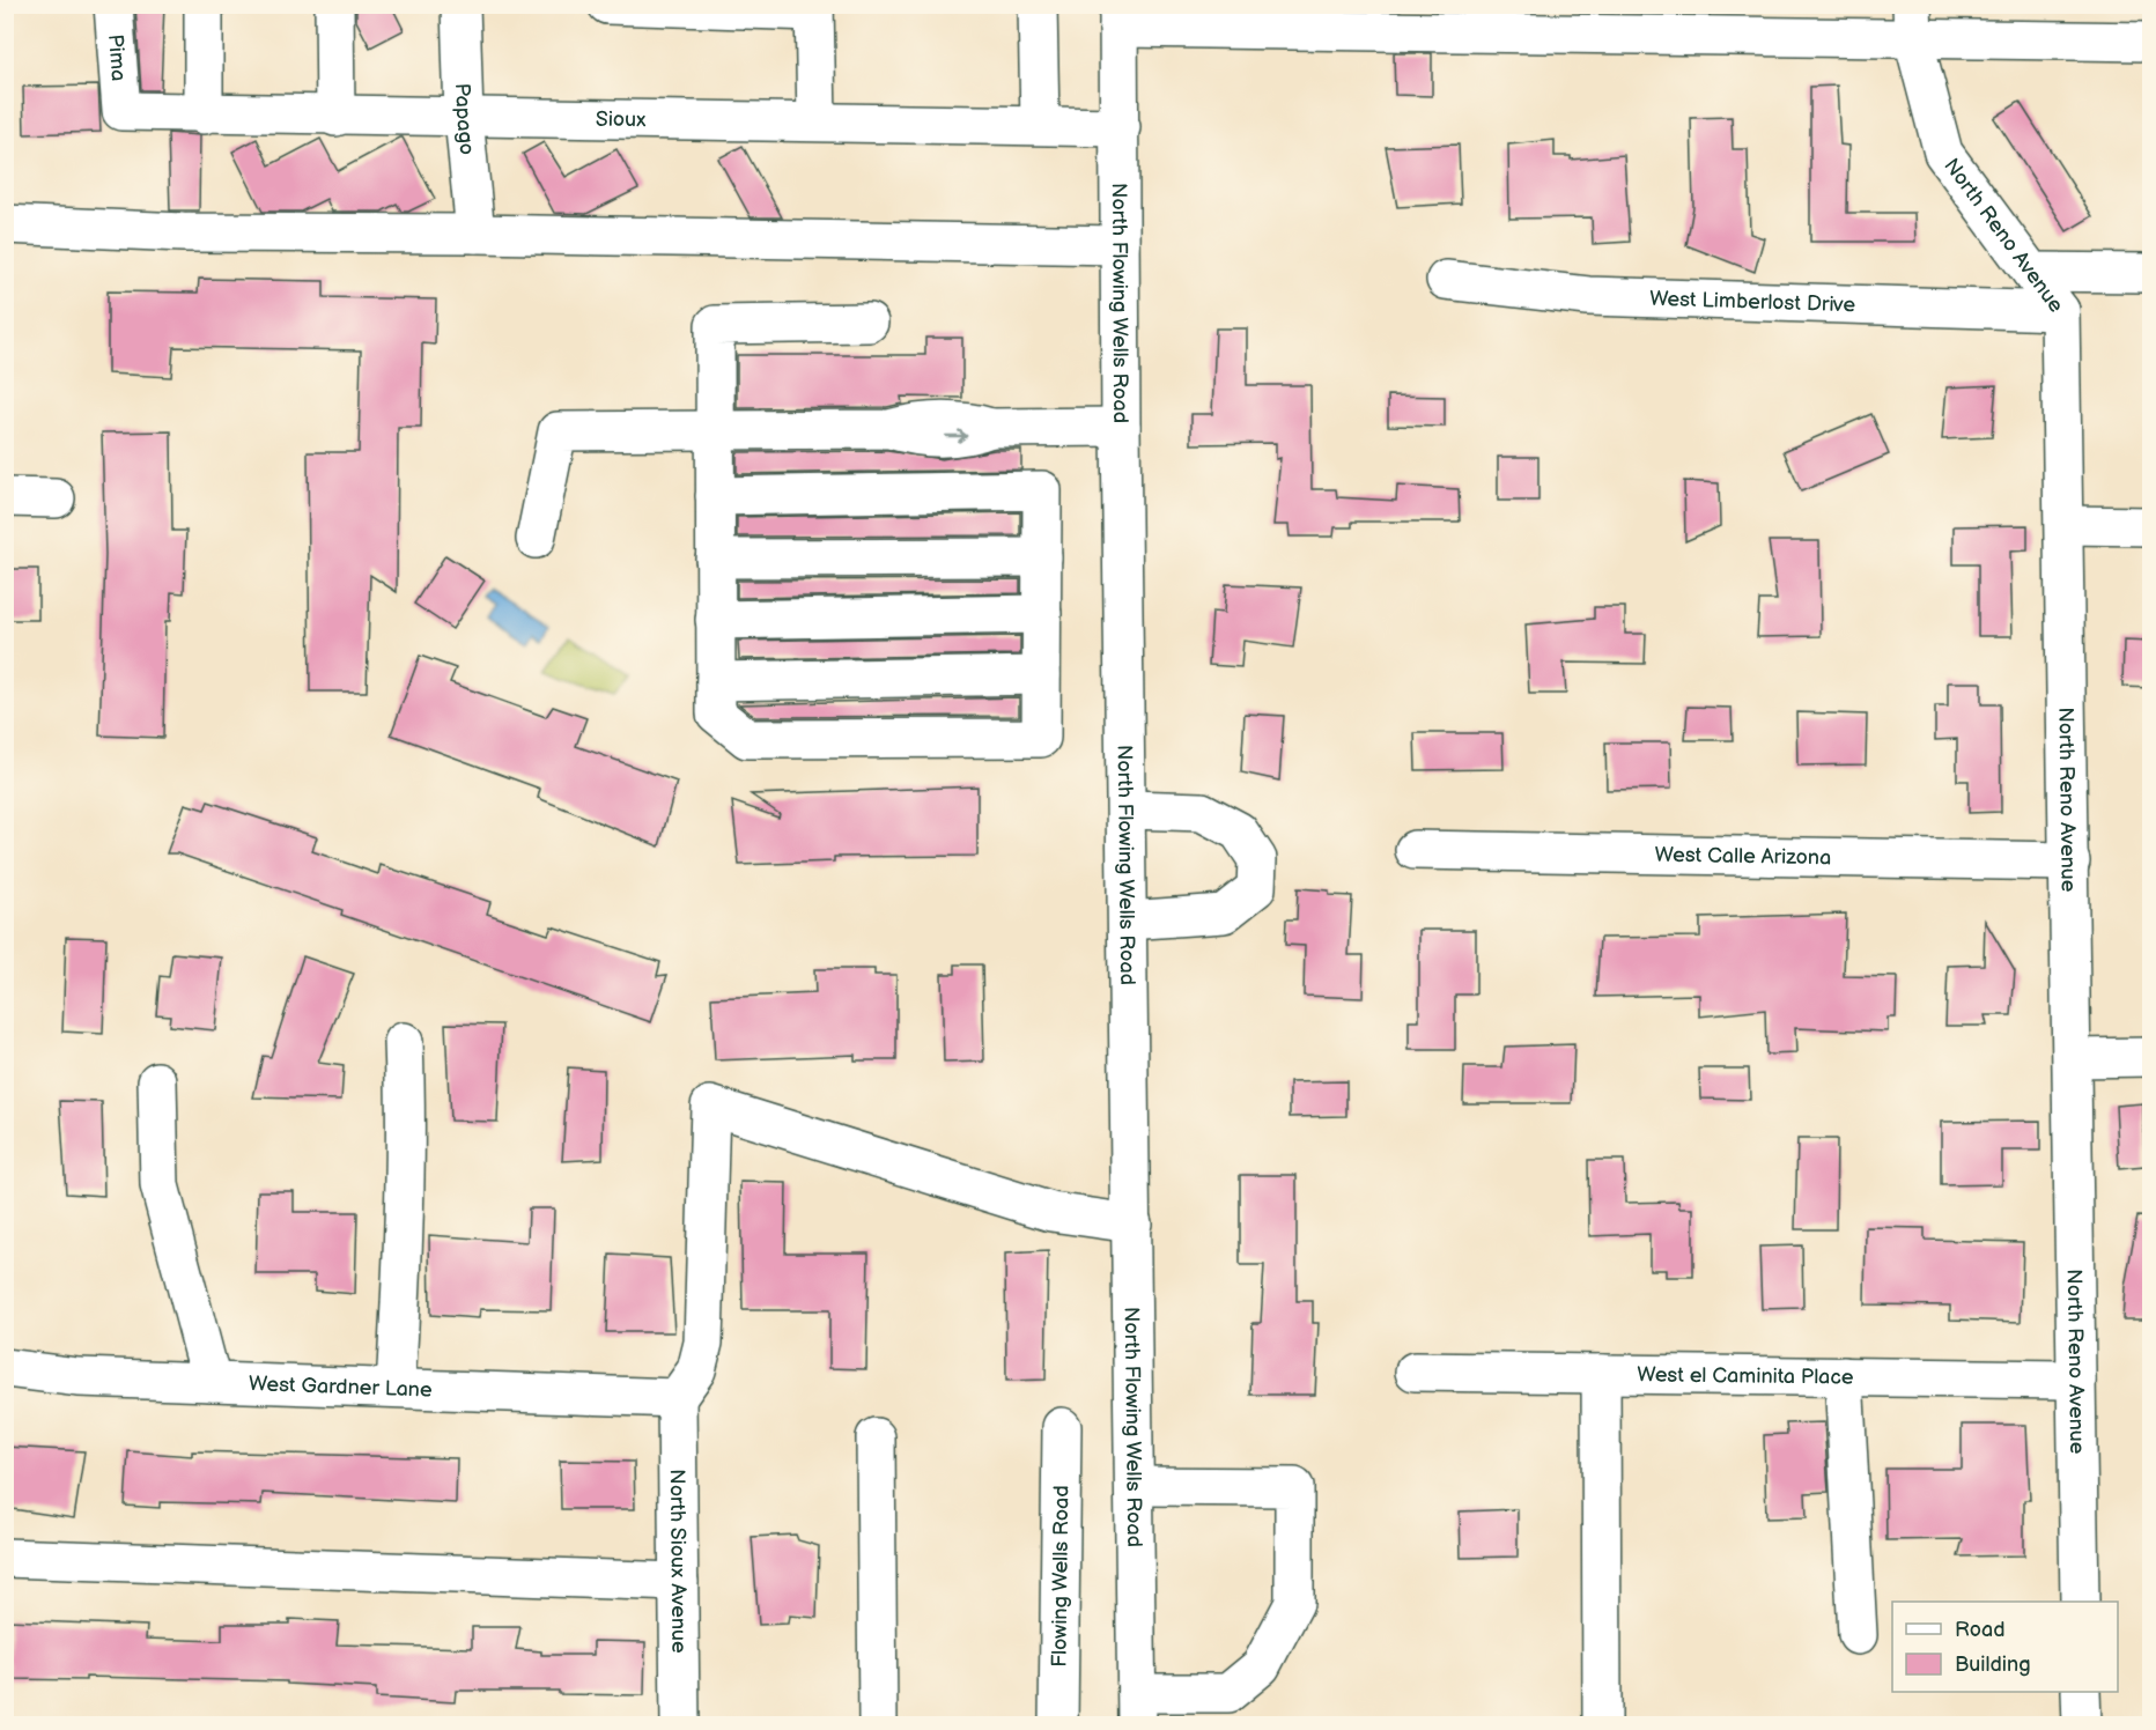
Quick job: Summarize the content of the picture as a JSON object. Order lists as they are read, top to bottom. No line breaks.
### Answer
{"streets":{"street":["Pima","Papago","Sioux","North Reno Avenue","West Limberlost Drive","North Flowing Wells Road","West Calle Arizona","West el Caminita Place","West Gardner Lane","North Sioux Avenue","Flowing Wells Road"]},"crossings":[["Pima","Sioux"],["Papago","Sioux"],["Sioux","North Flowing Wells Road"],["North Reno Avenue","West Limberlost Drive"],["North Reno Avenue","West Calle Arizona"],["North Reno Avenue","West el Caminita Place"],["West Gardner Lane","North Sioux Avenue"]],"legend":["Road","Building"]}
